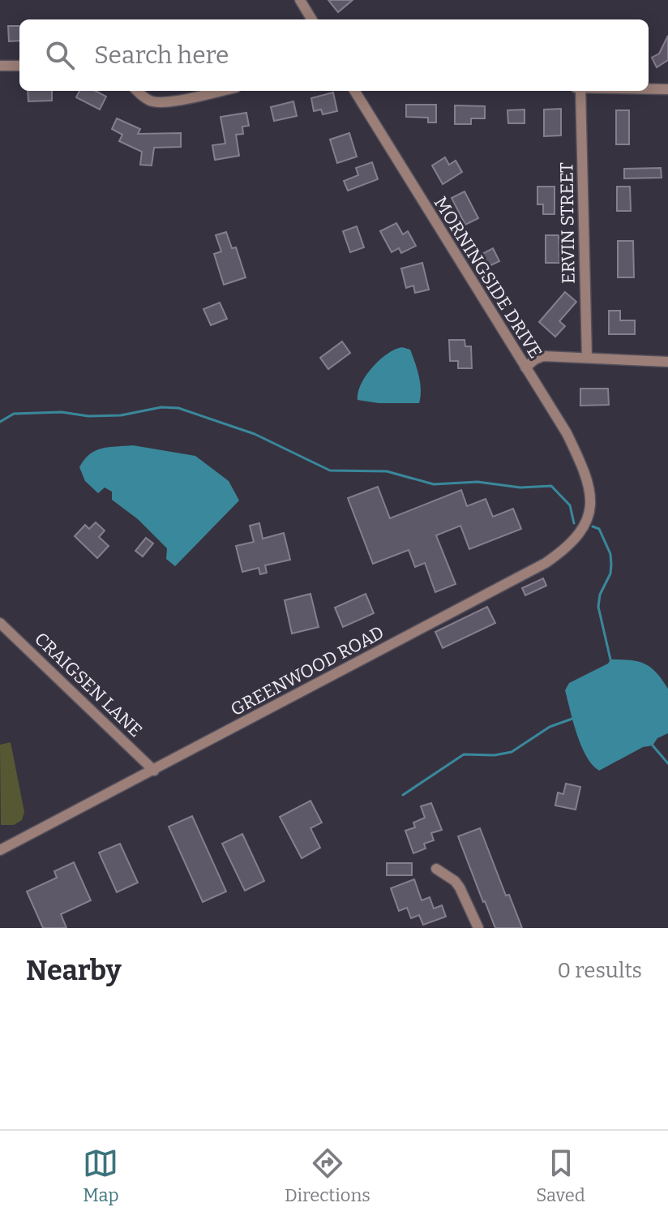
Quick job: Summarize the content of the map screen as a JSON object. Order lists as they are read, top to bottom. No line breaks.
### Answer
{"streets":{"street":["ERVIN STREET","MORNINGSIDE DRIVE","GREENWOOD ROAD","CRAIGSEN LANE"]},"crossings":[["MORNINGSIDE DRIVE","GREENWOOD ROAD"],["GREENWOOD ROAD","CRAIGSEN LANE"]],"page":{"search":"Search here","heading":["Nearby","0 results"],"nav":["Map","Directions","Saved"]}}
